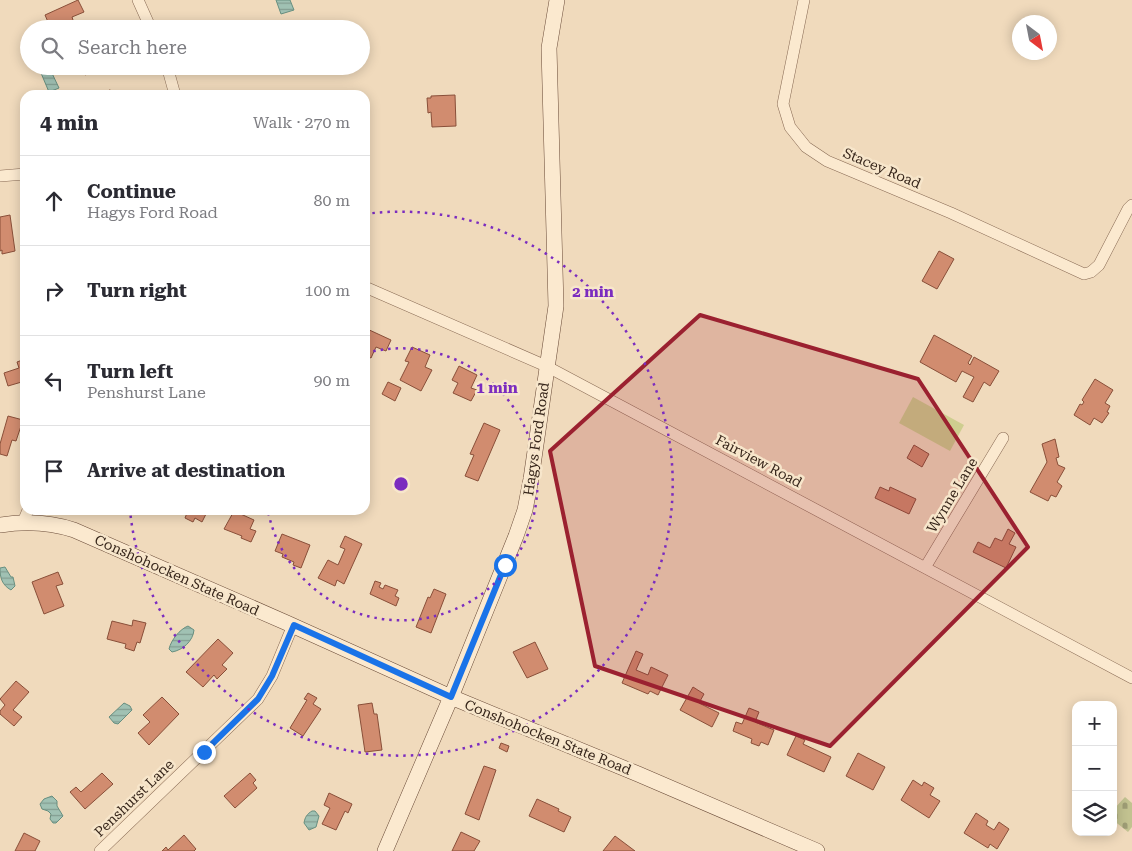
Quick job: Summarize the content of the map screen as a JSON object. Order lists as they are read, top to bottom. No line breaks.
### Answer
{"streets":{"main road":["Hagys Ford Road","Conshohocken State Road"],"street":["Stacey Road","Fairview Road","Wynne Lane","Penshurst Lane"]},"crossings":[["Hagys Ford Road","Fairview Road"],["Hagys Ford Road","Conshohocken State Road"],["Fairview Road","Wynne Lane"],["Conshohocken State Road","Penshurst Lane"]],"north":"bottom right","page":{"search":"Search here","heading":["4 min","Walk · 270 m"],"list":[["Continue","Hagys Ford Road","80 m"],["Turn right","100 m"],["Turn left","Penshurst Lane","90 m"],"Arrive at destination"],"map_buttons":["+","−"]},"rings":["2 min","1 min"]}
